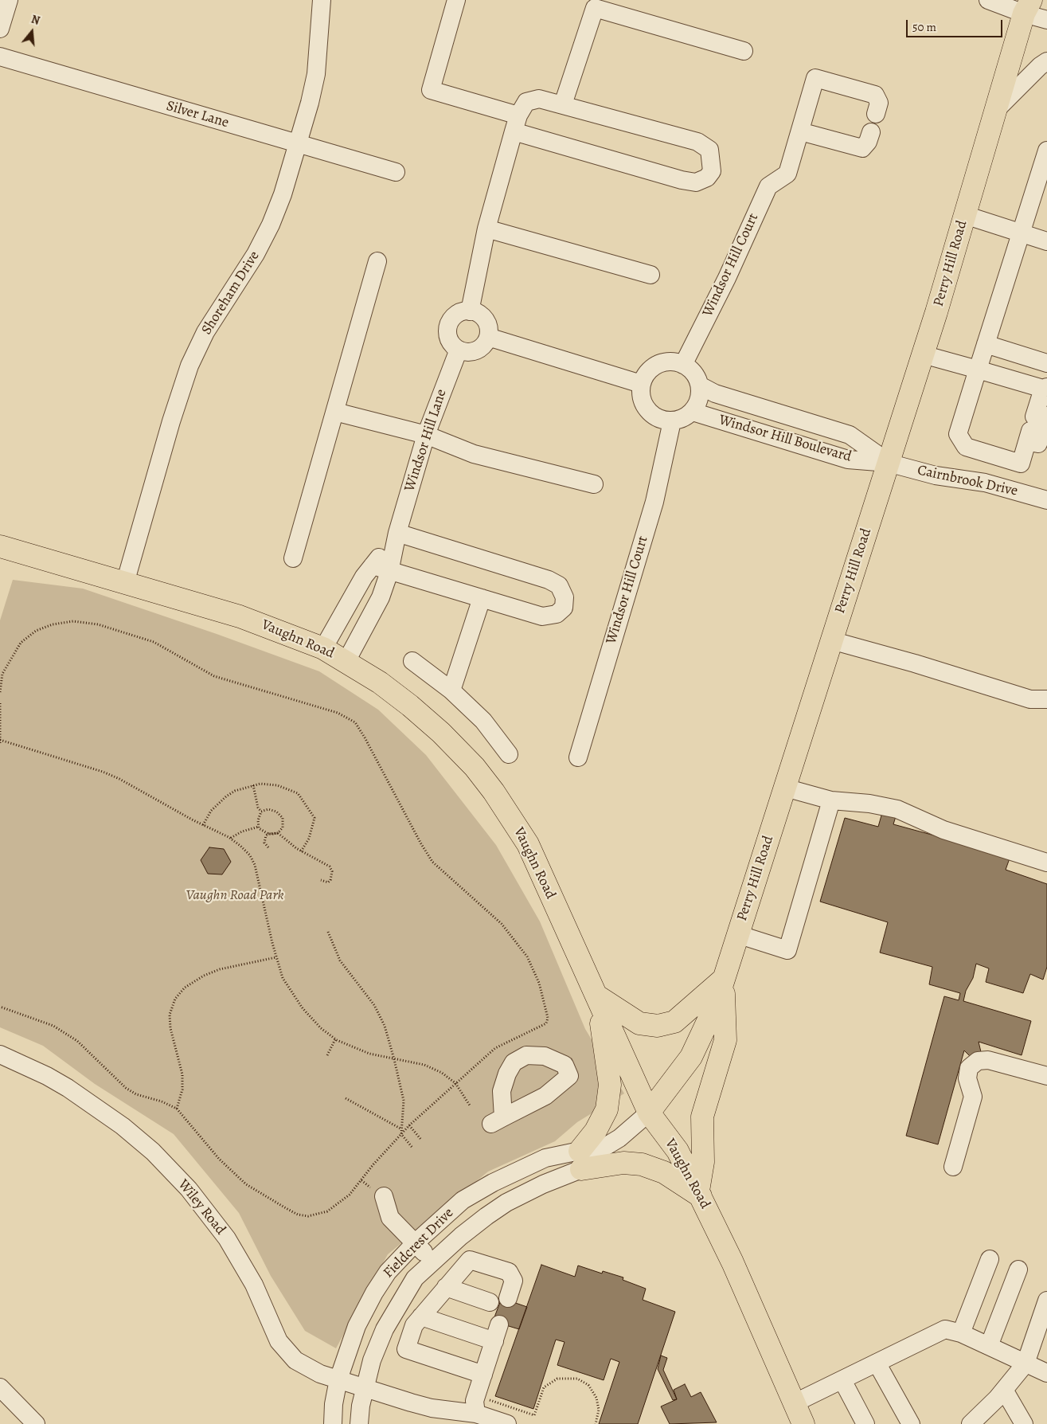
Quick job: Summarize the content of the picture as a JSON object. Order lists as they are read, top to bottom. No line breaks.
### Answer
{"streets":{"main road":["Perry Hill Road","Vaughn Road"],"street":["Silver Lane","Windsor Hill Court","Shoreham Drive","Windsor Hill Boulevard","Windsor Hill Lane","Cairnbrook Drive","Wiley Road","Fieldcrest Drive"]},"crossings":[["Silver Lane","Shoreham Drive"],["Perry Hill Road","Windsor Hill Boulevard"],["Perry Hill Road","Cairnbrook Drive"],["Perry Hill Road","Vaughn Road"],["Perry Hill Road","Fieldcrest Drive"],["Windsor Hill Court","Windsor Hill Boulevard"],["Shoreham Drive","Vaughn Road"],["Windsor Hill Boulevard","Cairnbrook Drive"],["Windsor Hill Lane","Vaughn Road"],["Vaughn Road","Fieldcrest Drive"],["Wiley Road","Fieldcrest Drive"]],"parks":["Vaughn Road Park"],"scale_bar":"50 m","north":"top"}
